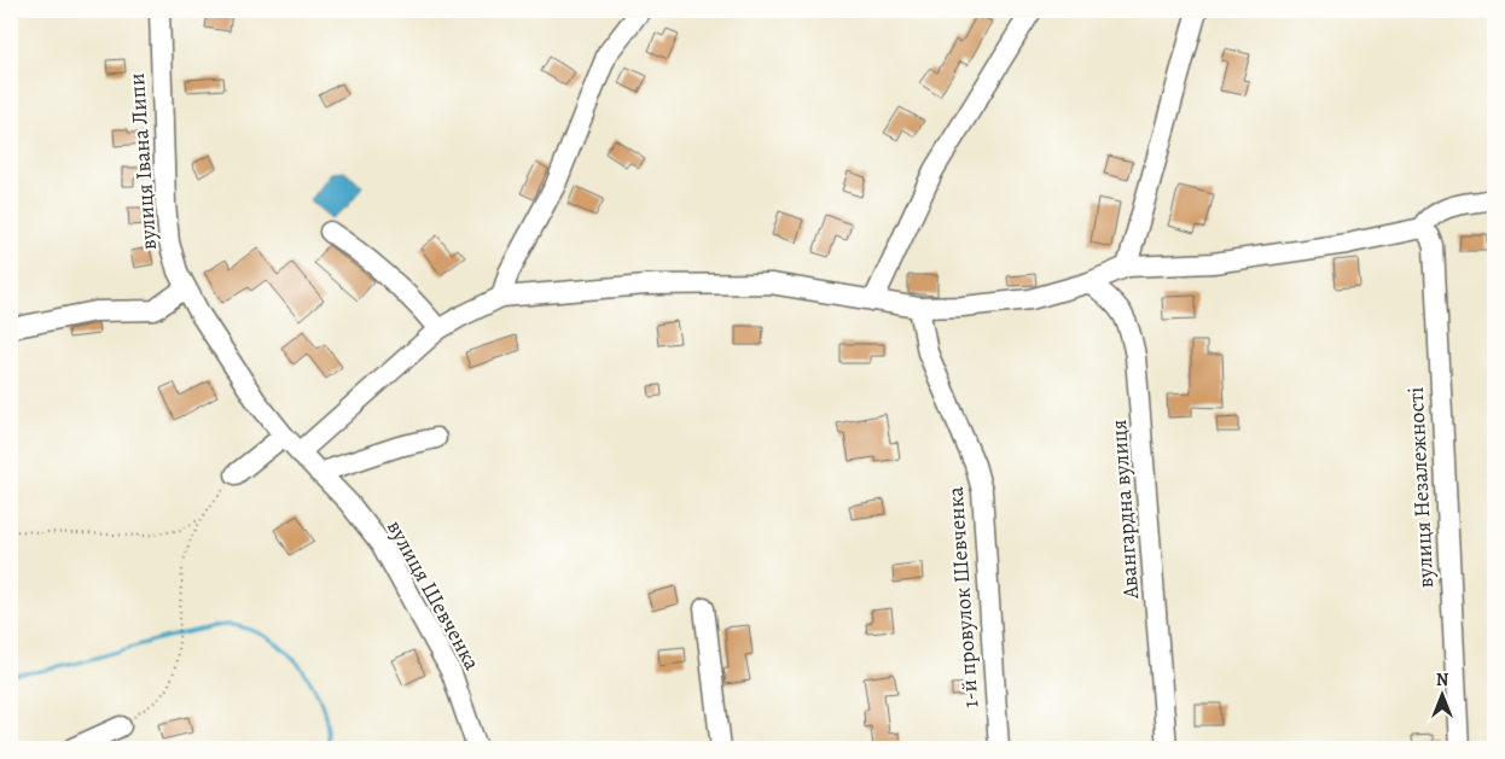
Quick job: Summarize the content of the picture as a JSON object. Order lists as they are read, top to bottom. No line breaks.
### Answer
{"streets":{"street":["вулиця Івана Липи","вулиця Незалежності","Авангардна вулиця","вулиця Шевченка","1-й провулок Шевченка"]},"crossings":[["вулиця Івана Липи","вулиця Шевченка"]],"north":"top"}
